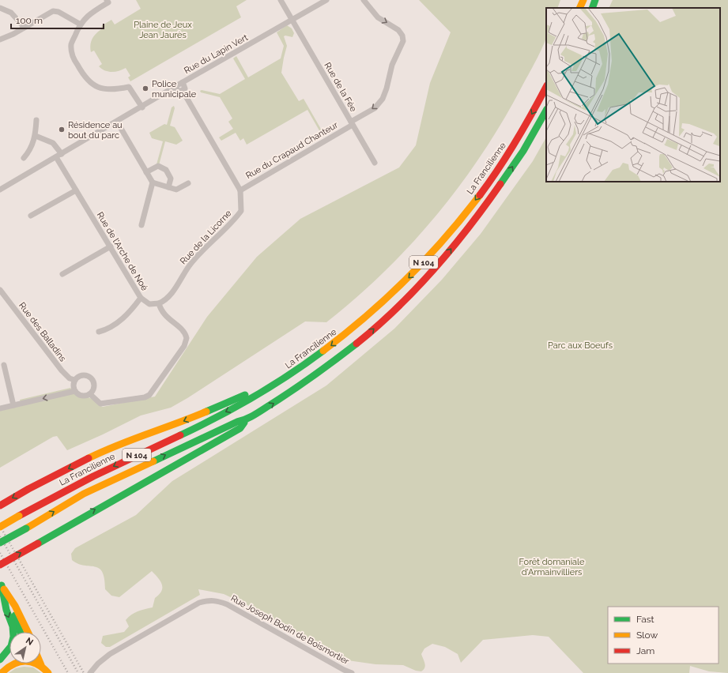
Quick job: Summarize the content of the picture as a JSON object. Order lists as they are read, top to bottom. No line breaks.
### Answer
{"streets":{"main road":["La Francilienne","N 104"],"street":["Rue du Lapin Vert","Rue de la Fée","Rue du Crapaud Chanteur","Rue de la Licorne","Rue de l'Arche de Noé","Rue des Balladins","Rue Joseph Bodin de Boismortier"]},"crossings":[["Rue du Lapin Vert","Rue de la Fée"],["Rue du Lapin Vert","Rue de l'Arche de Noé"],["Rue de la Fée","Rue du Crapaud Chanteur"],["Rue du Crapaud Chanteur","Rue de la Licorne"],["Rue de la Licorne","Rue de l'Arche de Noé"]],"parks":["Plaine de Jeux Jean Jaurès","Parc aux Boeufs","Forêt domaniale d'Armainvilliers"],"places":["Police municipale","Résidence au bout du parc"],"legend":["Fast","Slow","Jam"],"scale_bar":"100 m","north":"top right"}
